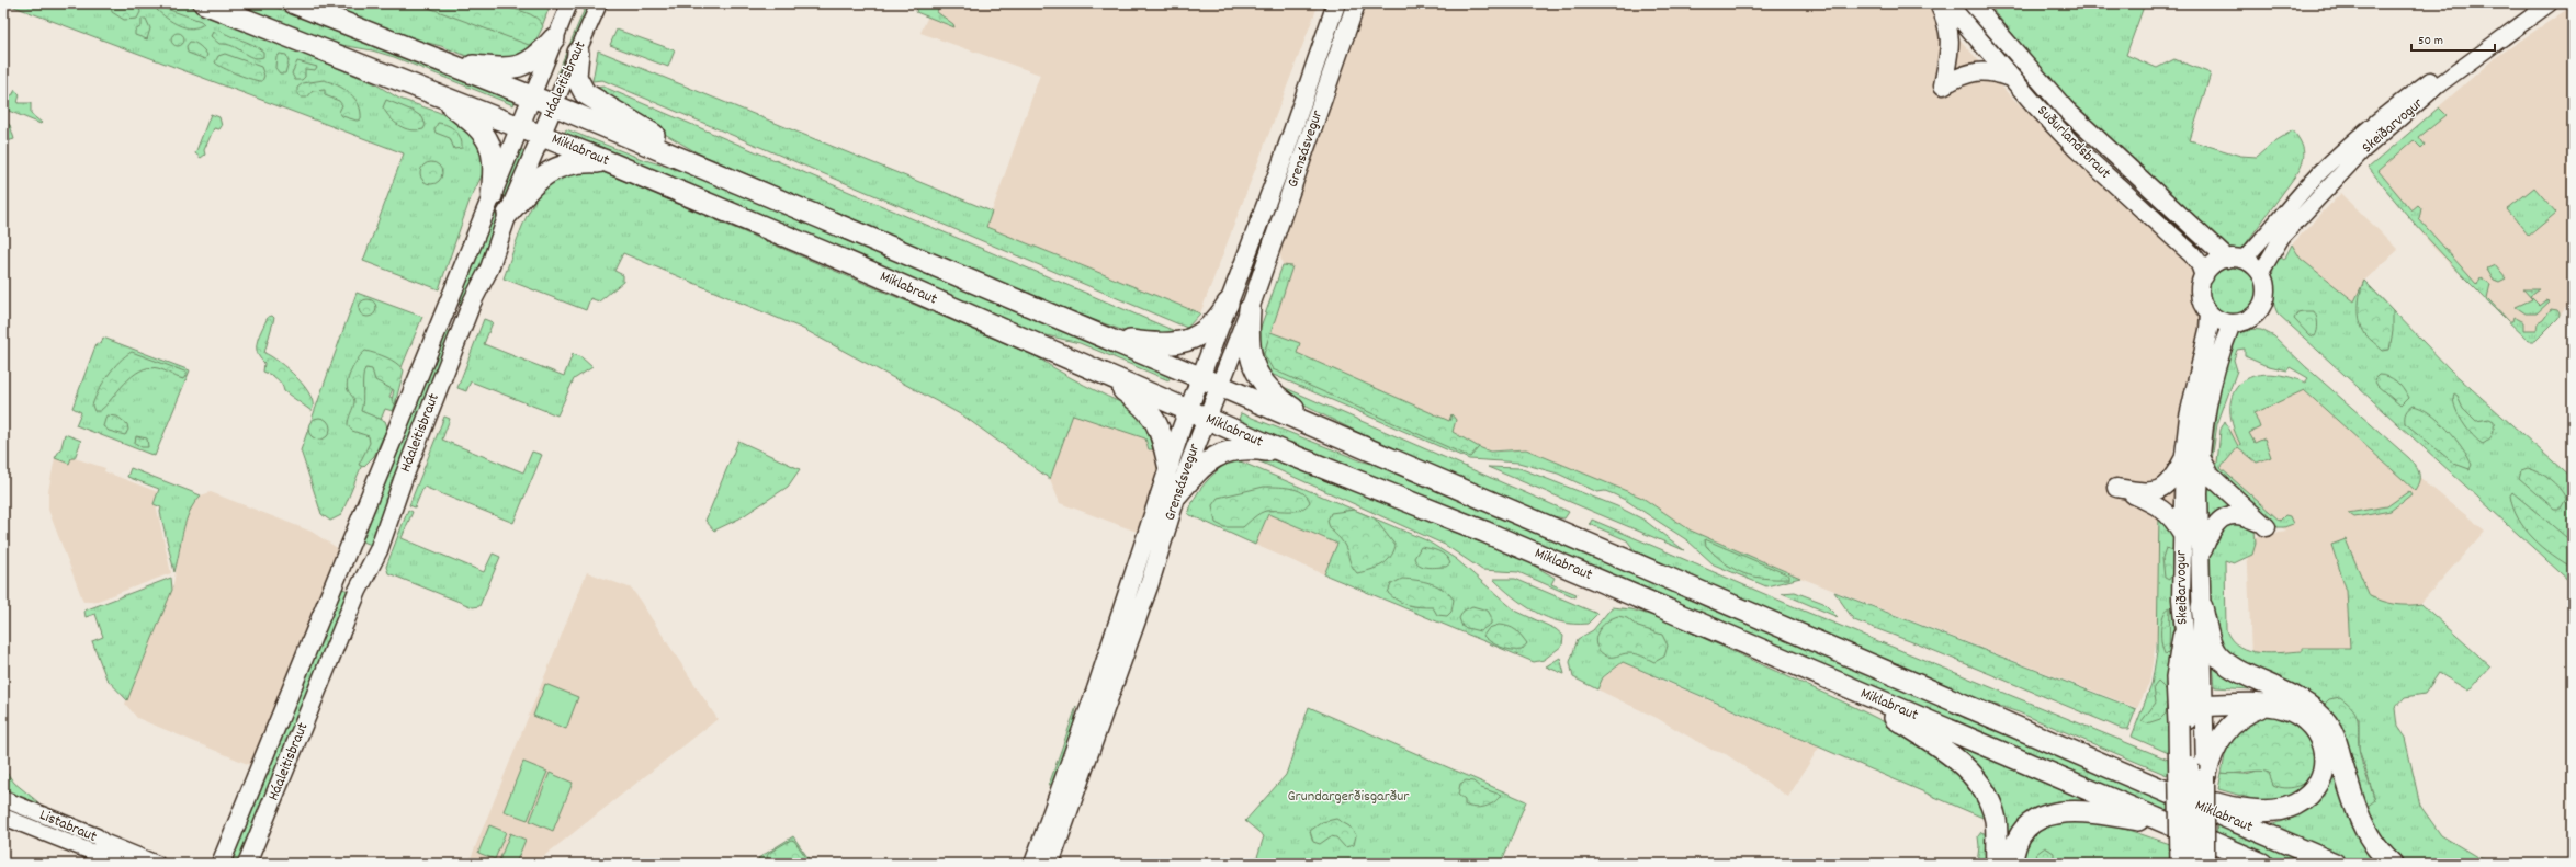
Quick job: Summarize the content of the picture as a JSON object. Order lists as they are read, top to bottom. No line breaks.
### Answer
{"streets":{"highway":["Miklabraut"],"main road":["Háaleitisbraut","Skeiðarvogur","Suðurlandsbraut","Grensásvegur"],"street":["Listabraut"]},"crossings":[["Háaleitisbraut","Miklabraut"],["Skeiðarvogur","Suðurlandsbraut"],["Grensásvegur","Miklabraut"]],"parks":["Grundargerðisgarður"],"scale_bar":"50 m"}
